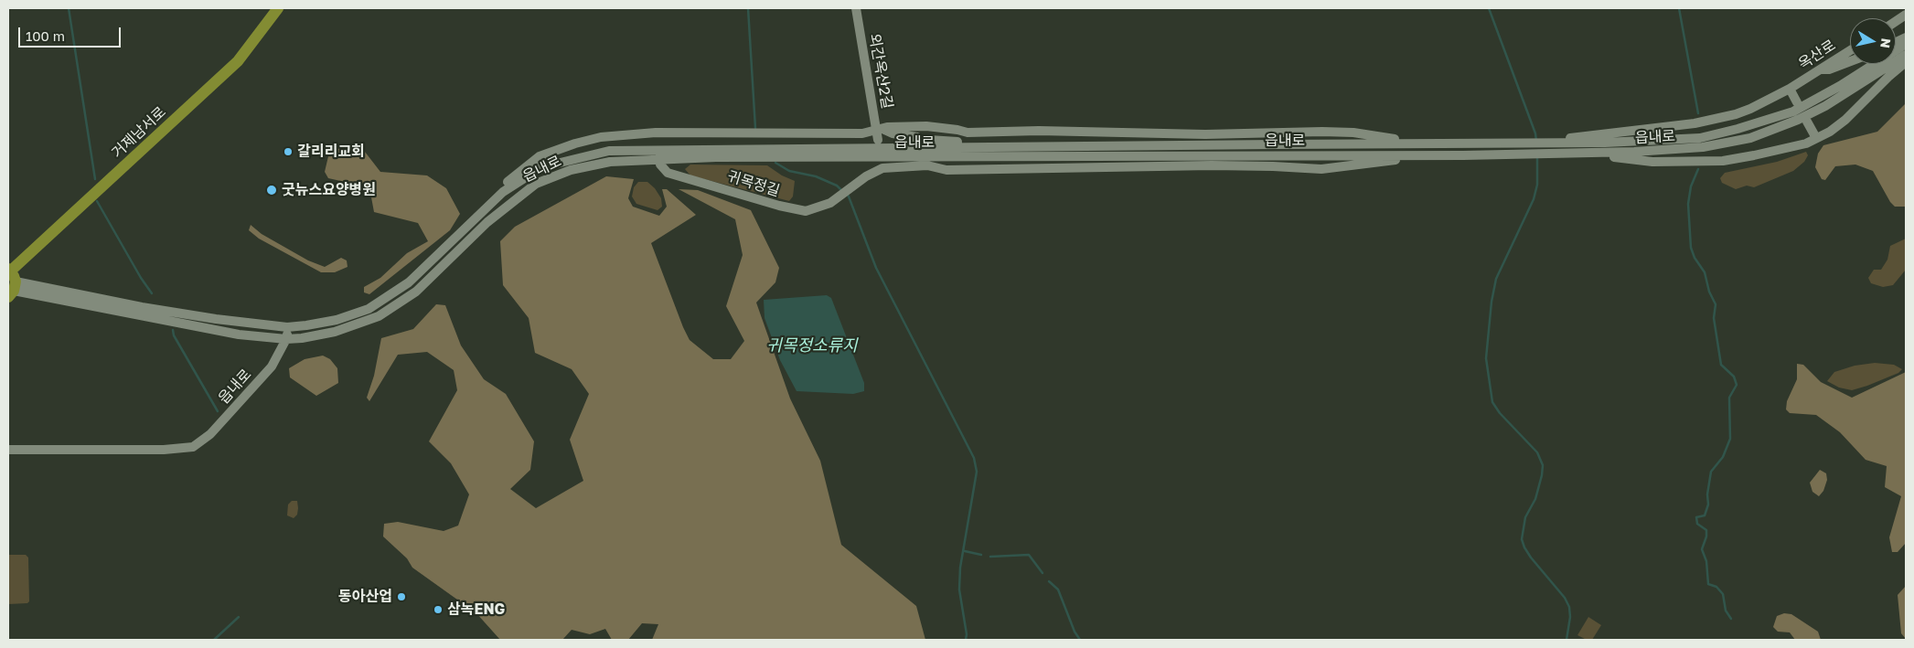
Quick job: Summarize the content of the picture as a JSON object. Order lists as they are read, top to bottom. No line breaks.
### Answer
{"streets":{"main road":["거제남서로"],"street":["옥산로","외간옥산2길","읍내로","귀목정길"]},"crossings":[["옥산로","읍내로"],["외간옥산2길","읍내로"],["거제남서로","읍내로"],["읍내로","귀목정길"]],"water":["귀목정소류지"],"places":["갈리리교회","굿뉴스요양병원","동아산업","삼녹ENG"],"scale_bar":"100 m","north":"right"}
